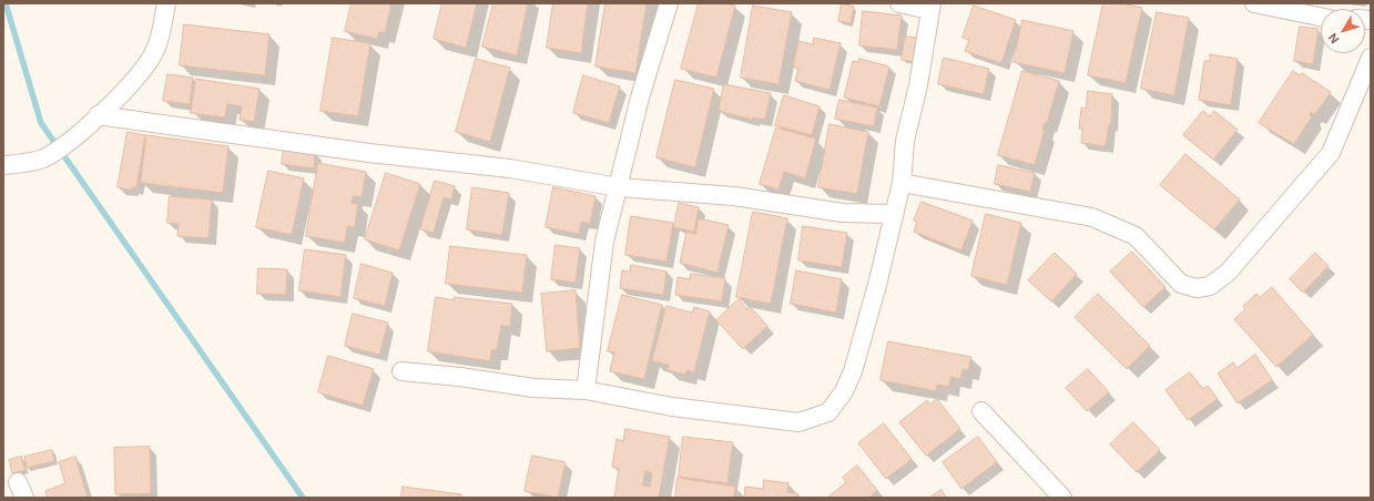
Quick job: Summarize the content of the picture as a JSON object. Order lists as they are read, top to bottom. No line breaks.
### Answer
{"north":"bottom left"}
